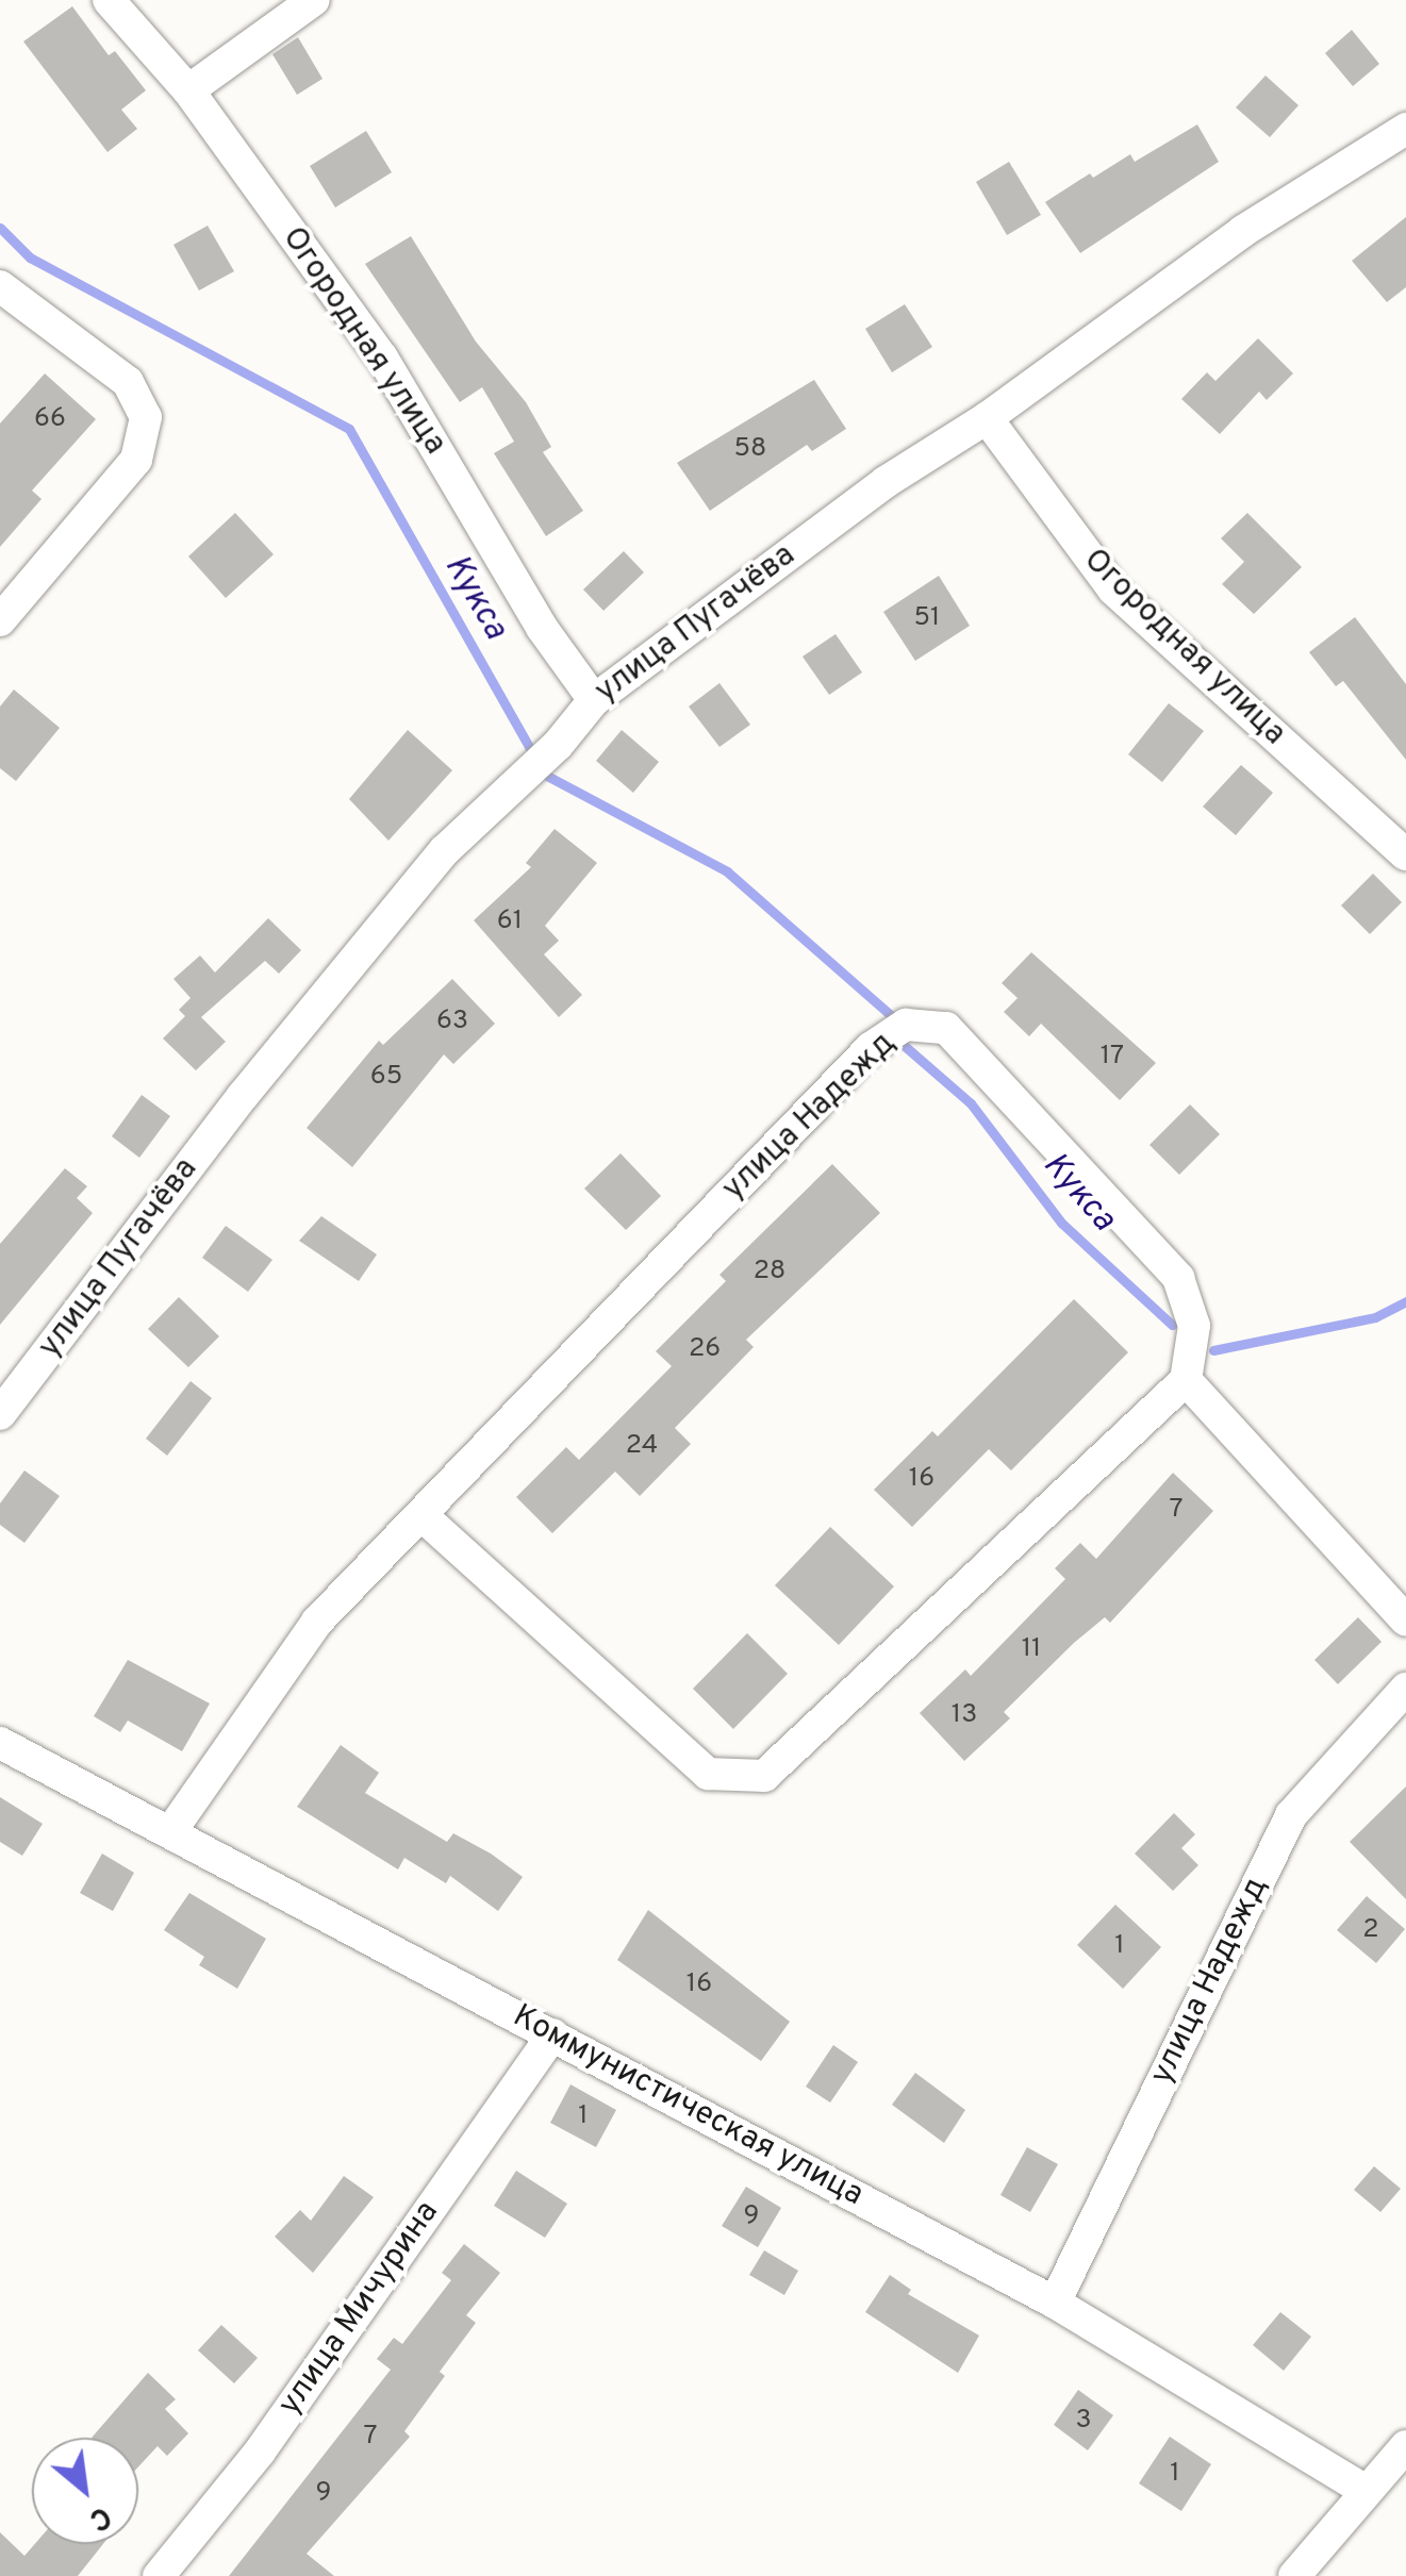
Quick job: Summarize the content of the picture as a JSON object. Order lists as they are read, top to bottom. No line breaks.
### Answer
{"streets":{"street":["Огородная улица","улица Пугачёва","улица Надежд","Коммунистическая улица","улица Мичурина"]},"crossings":[["Огородная улица","улица Пугачёва"],["улица Надежд","Коммунистическая улица"],["Коммунистическая улица","улица Мичурина"]],"water":["Кукса"],"house_numbers":["66","58","51","61","63","17","65","28","26","24","16","7","11","13","2","1","16","1","9","3","7","1","9"],"north":"bottom right"}
